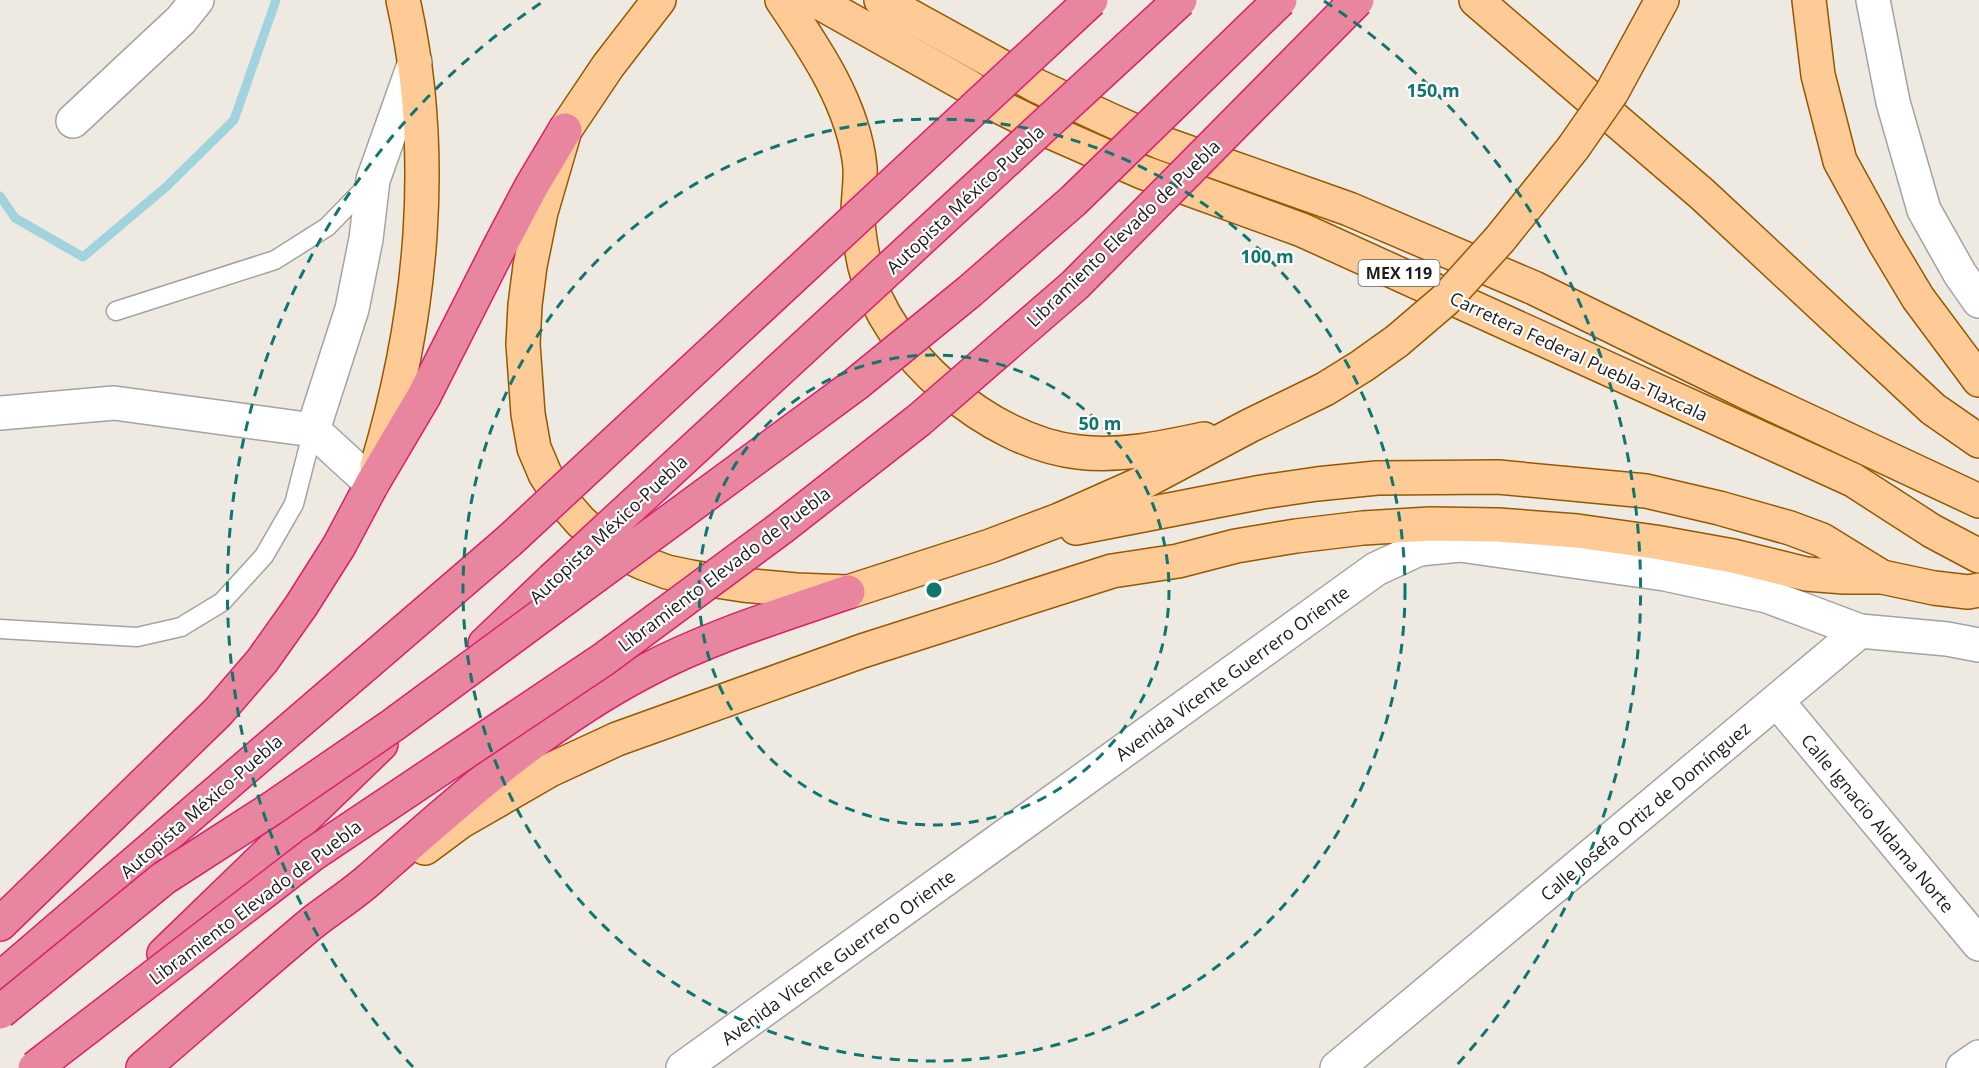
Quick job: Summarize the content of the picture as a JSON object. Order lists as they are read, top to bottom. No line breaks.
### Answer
{"streets":{"highway":["Autopista México-Puebla","Libramiento Elevado de Puebla"],"main road":["MEX 119","Carretera Federal Puebla-Tlaxcala"],"street":["Avenida Vicente Guerrero Oriente","Calle Josefa Ortiz de Domínguez","Calle Ignacio Aldama Norte"]},"crossings":[["Avenida Vicente Guerrero Oriente","Calle Josefa Ortiz de Domínguez"],["Calle Josefa Ortiz de Domínguez","Calle Ignacio Aldama Norte"]],"rings":["150 m","100 m","50 m"]}
